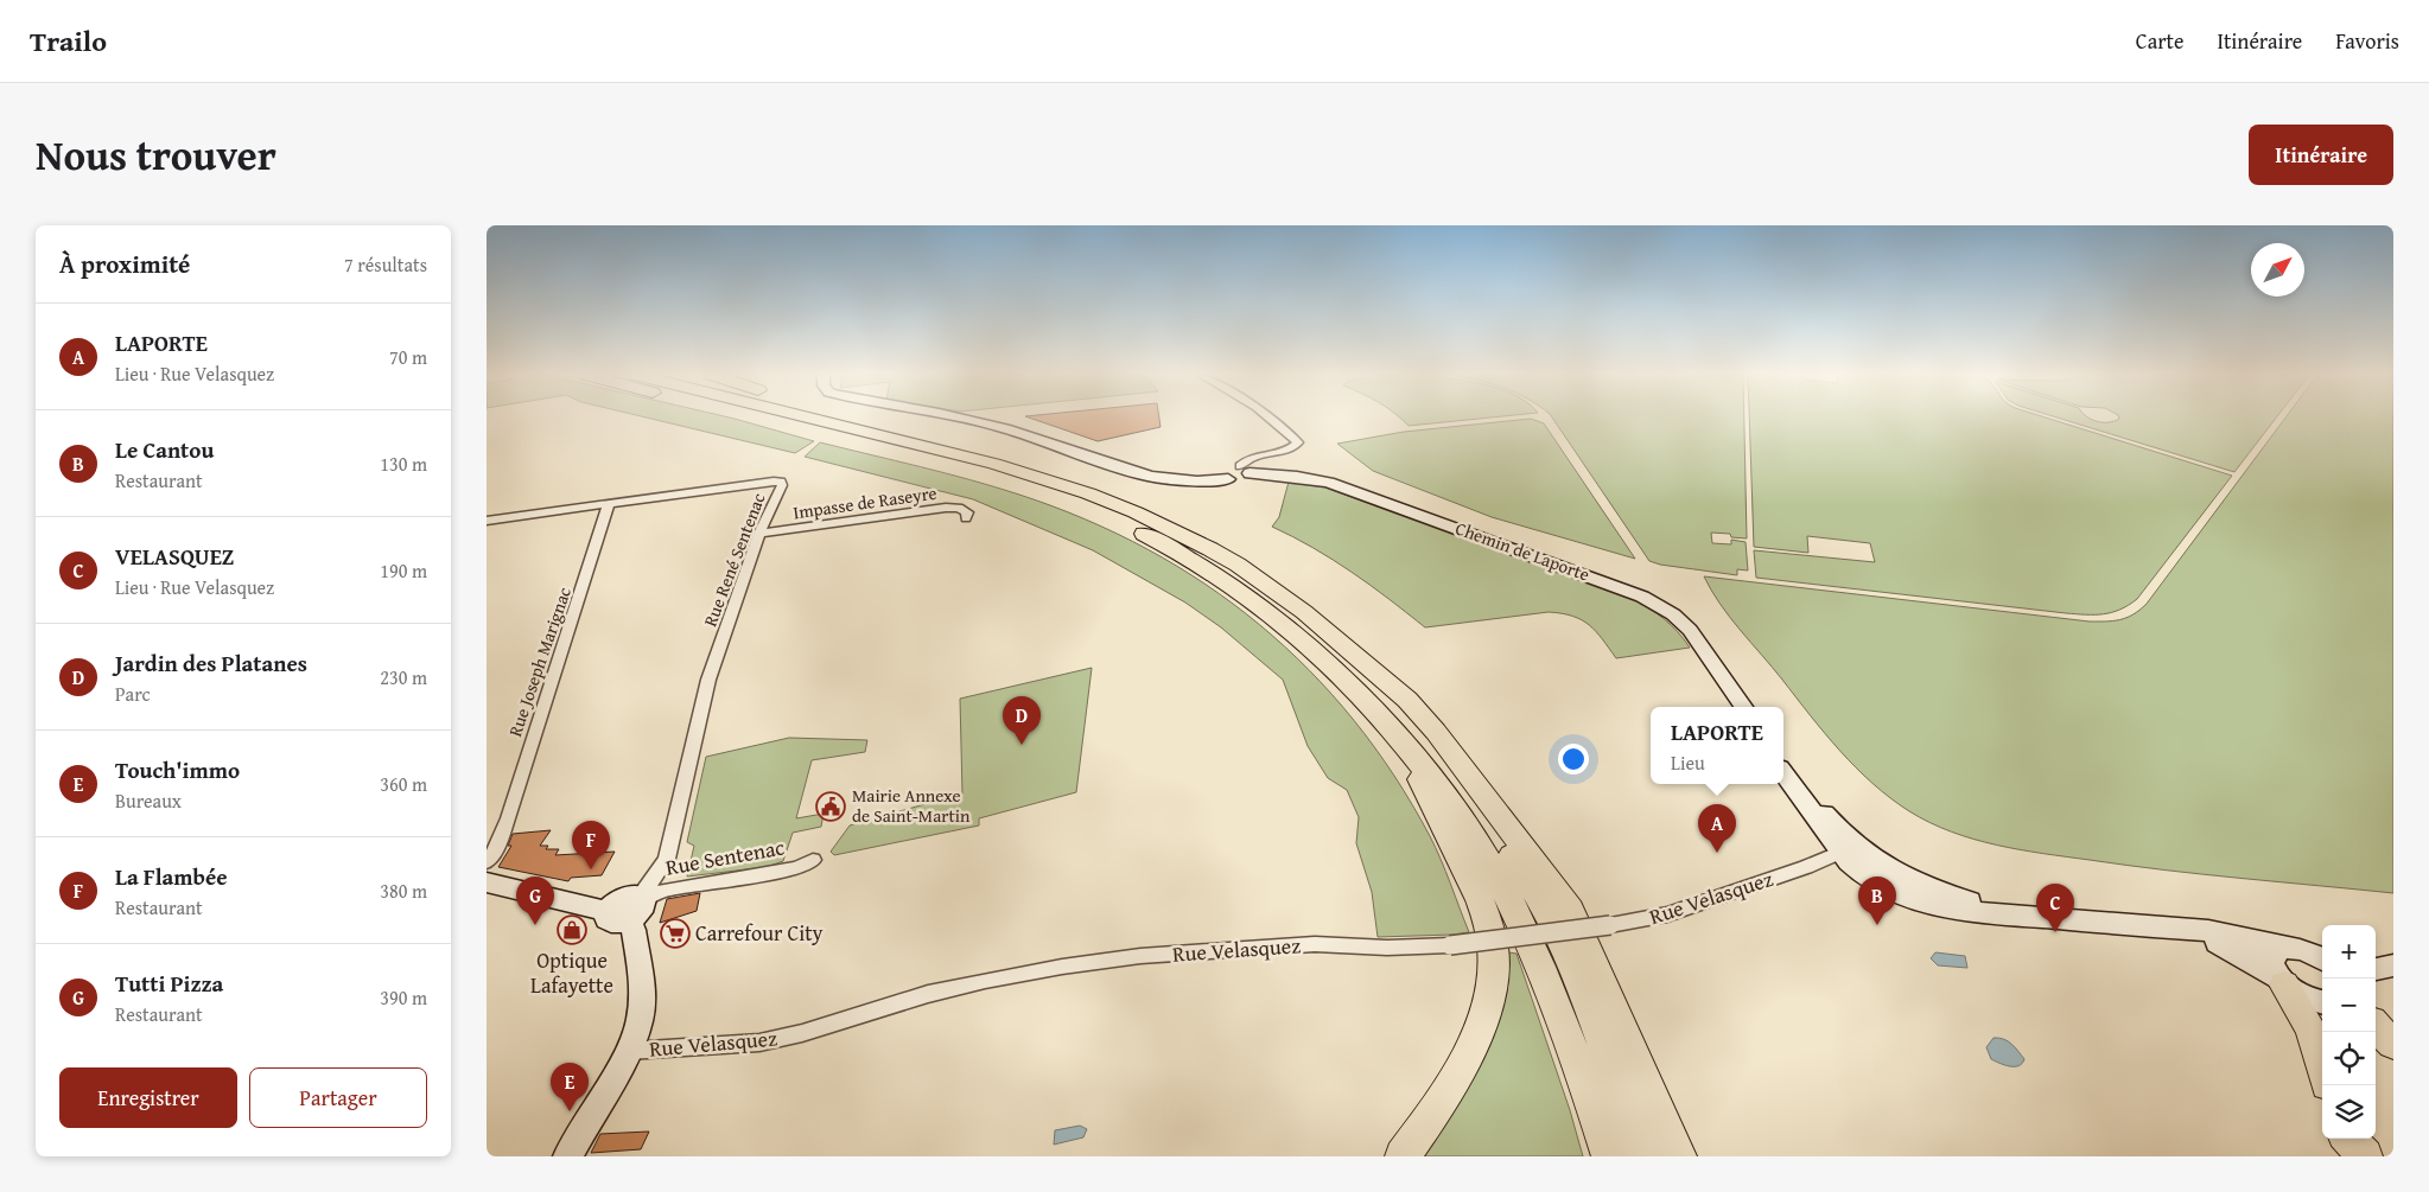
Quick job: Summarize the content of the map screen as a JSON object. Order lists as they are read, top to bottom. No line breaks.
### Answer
{"streets":{"street":["Impasse de Raseyre","Chemin de Laporte","Rue René Sentenac","Rue Joseph Marignac","Rue Sentenac","Rue Velasquez"]},"crossings":[["Impasse de Raseyre","Rue René Sentenac"],["Rue René Sentenac","Rue Joseph Marignac"],["Rue René Sentenac","Rue Sentenac"]],"places":{"public building":["Mairie Annexe de Saint-Martin"],"shop":["Optique Lafayette"],"supermarket":["Carrefour City"]},"north":"top right","page":{"header":"Trailo","nav":["Carte","Itinéraire","Favoris"],"title":"Nous trouver","buttons":["Itinéraire",["Enregistrer","Partager"]],"heading":["À proximité","7 résultats"],"list":[{"mark":"A","name":"LAPORTE","note":"Lieu · Rue Velasquez","value":"70 m"},{"mark":"B","name":"Le Cantou","note":"Restaurant","value":"130 m"},{"mark":"C","name":"VELASQUEZ","note":"Lieu · Rue Velasquez","value":"190 m"},{"mark":"D","name":"Jardin des Platanes","note":"Parc","value":"230 m"},{"mark":"E","name":"Touch'immo","note":"Bureaux","value":"360 m"},{"mark":"F","name":"La Flambée","note":"Restaurant","value":"380 m"},{"mark":"G","name":"Tutti Pizza","note":"Restaurant","value":"390 m"}],"pins":["D","A","F","B","G","C","E"],"popup":["LAPORTE","Lieu"],"map_buttons":["+","−"]}}
